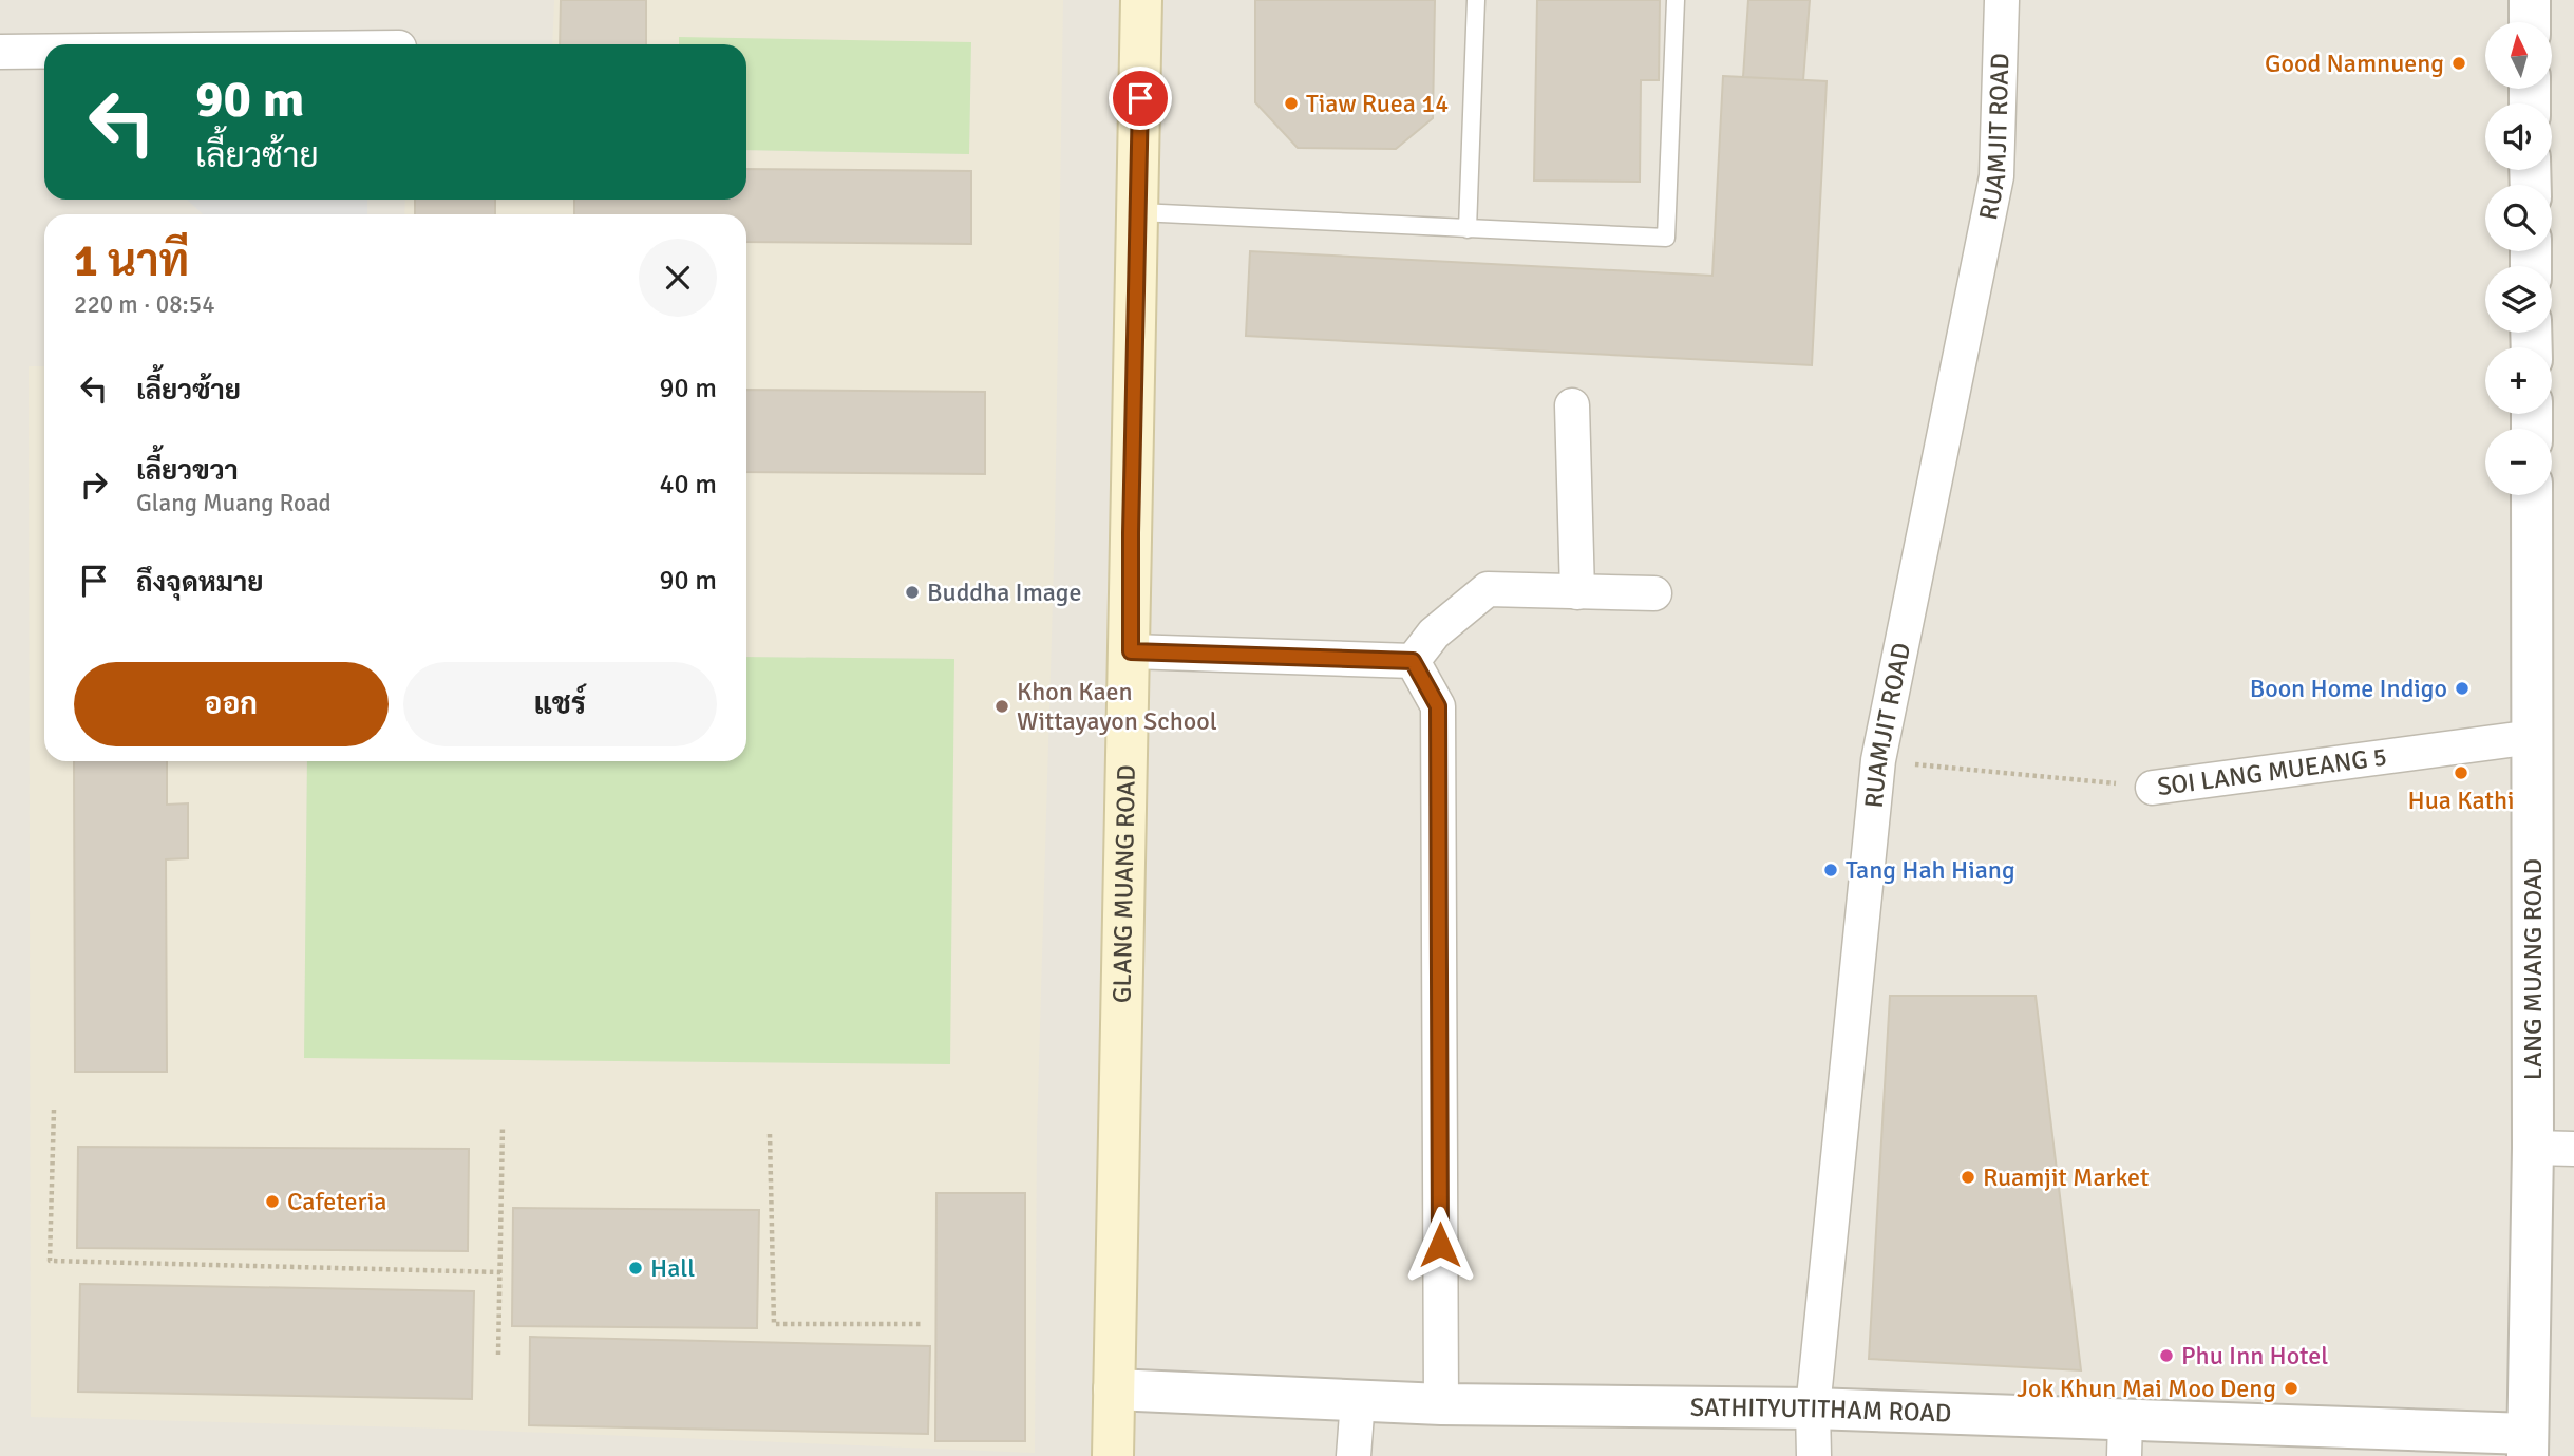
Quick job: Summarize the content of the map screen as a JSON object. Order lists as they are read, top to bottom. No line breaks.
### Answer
{"streets":{"main road":["GLANG MUANG ROAD"],"street":["RUAMJIT ROAD","SOI LANG MUEANG 5","LANG MUANG ROAD","SATHITYUTITHAM ROAD"]},"crossings":[["RUAMJIT ROAD","SOI LANG MUEANG 5"],["RUAMJIT ROAD","SATHITYUTITHAM ROAD"],["SOI LANG MUEANG 5","LANG MUANG ROAD"],["GLANG MUANG ROAD","SATHITYUTITHAM ROAD"],["LANG MUANG ROAD","SATHITYUTITHAM ROAD"]],"places":["Good Namnueng","Tiaw Ruea 14","Buddha Image","Boon Home Indigo","Khon Kaen Wittayayon School","Hua Kathi","Tang Hah Hiang","Ruamjit Market","Cafeteria","Hall","Phu Inn Hotel","Jok Khun Mai Moo Deng"],"north":"top","page":{"map_buttons":["+","−"],"turn":["90 m","เลี้ยวซ้าย"],"heading":["1 นาที","220 m · 08:54"],"list":[{"name":"เลี้ยวซ้าย","value":"90 m"},{"name":"เลี้ยวขวา","note":"Glang Muang Road","value":"40 m"},{"name":"ถึงจุดหมาย","value":"90 m"}],"buttons":["ออก","แชร์"]}}
